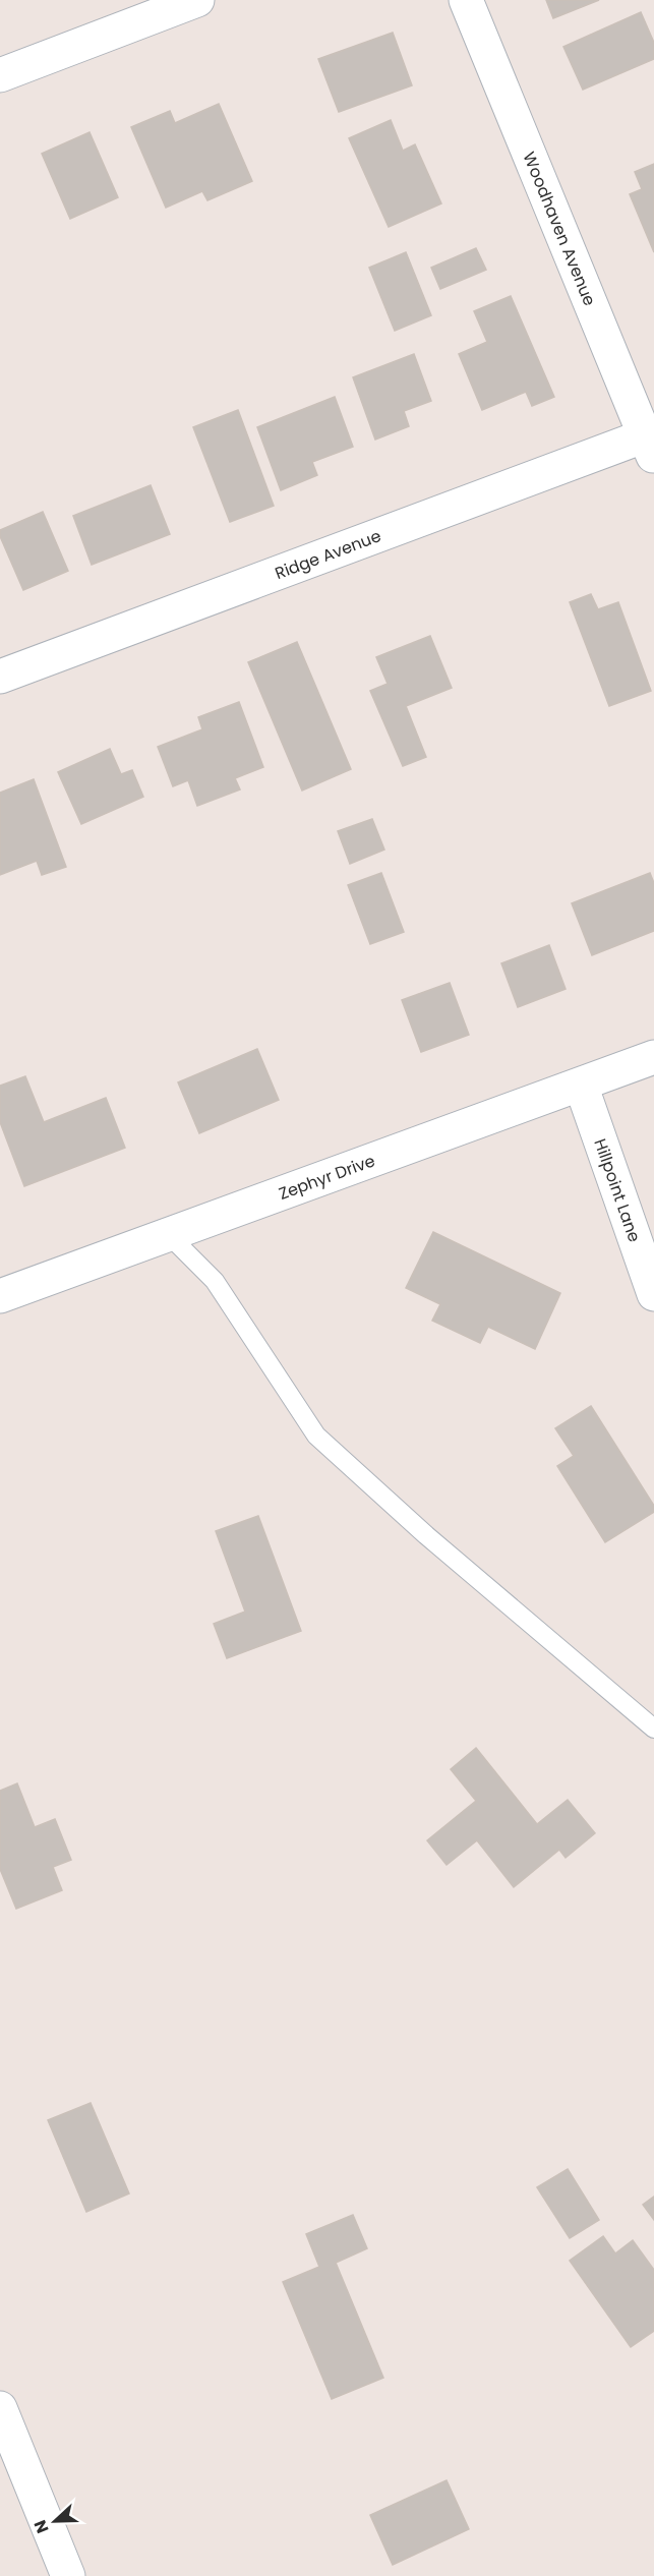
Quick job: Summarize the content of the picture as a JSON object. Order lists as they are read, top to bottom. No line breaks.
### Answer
{"streets":{"street":["Woodhaven Avenue","Ridge Avenue","Zephyr Drive","Hillpoint Lane"]},"crossings":[["Woodhaven Avenue","Ridge Avenue"],["Zephyr Drive","Hillpoint Lane"]],"north":"left"}
